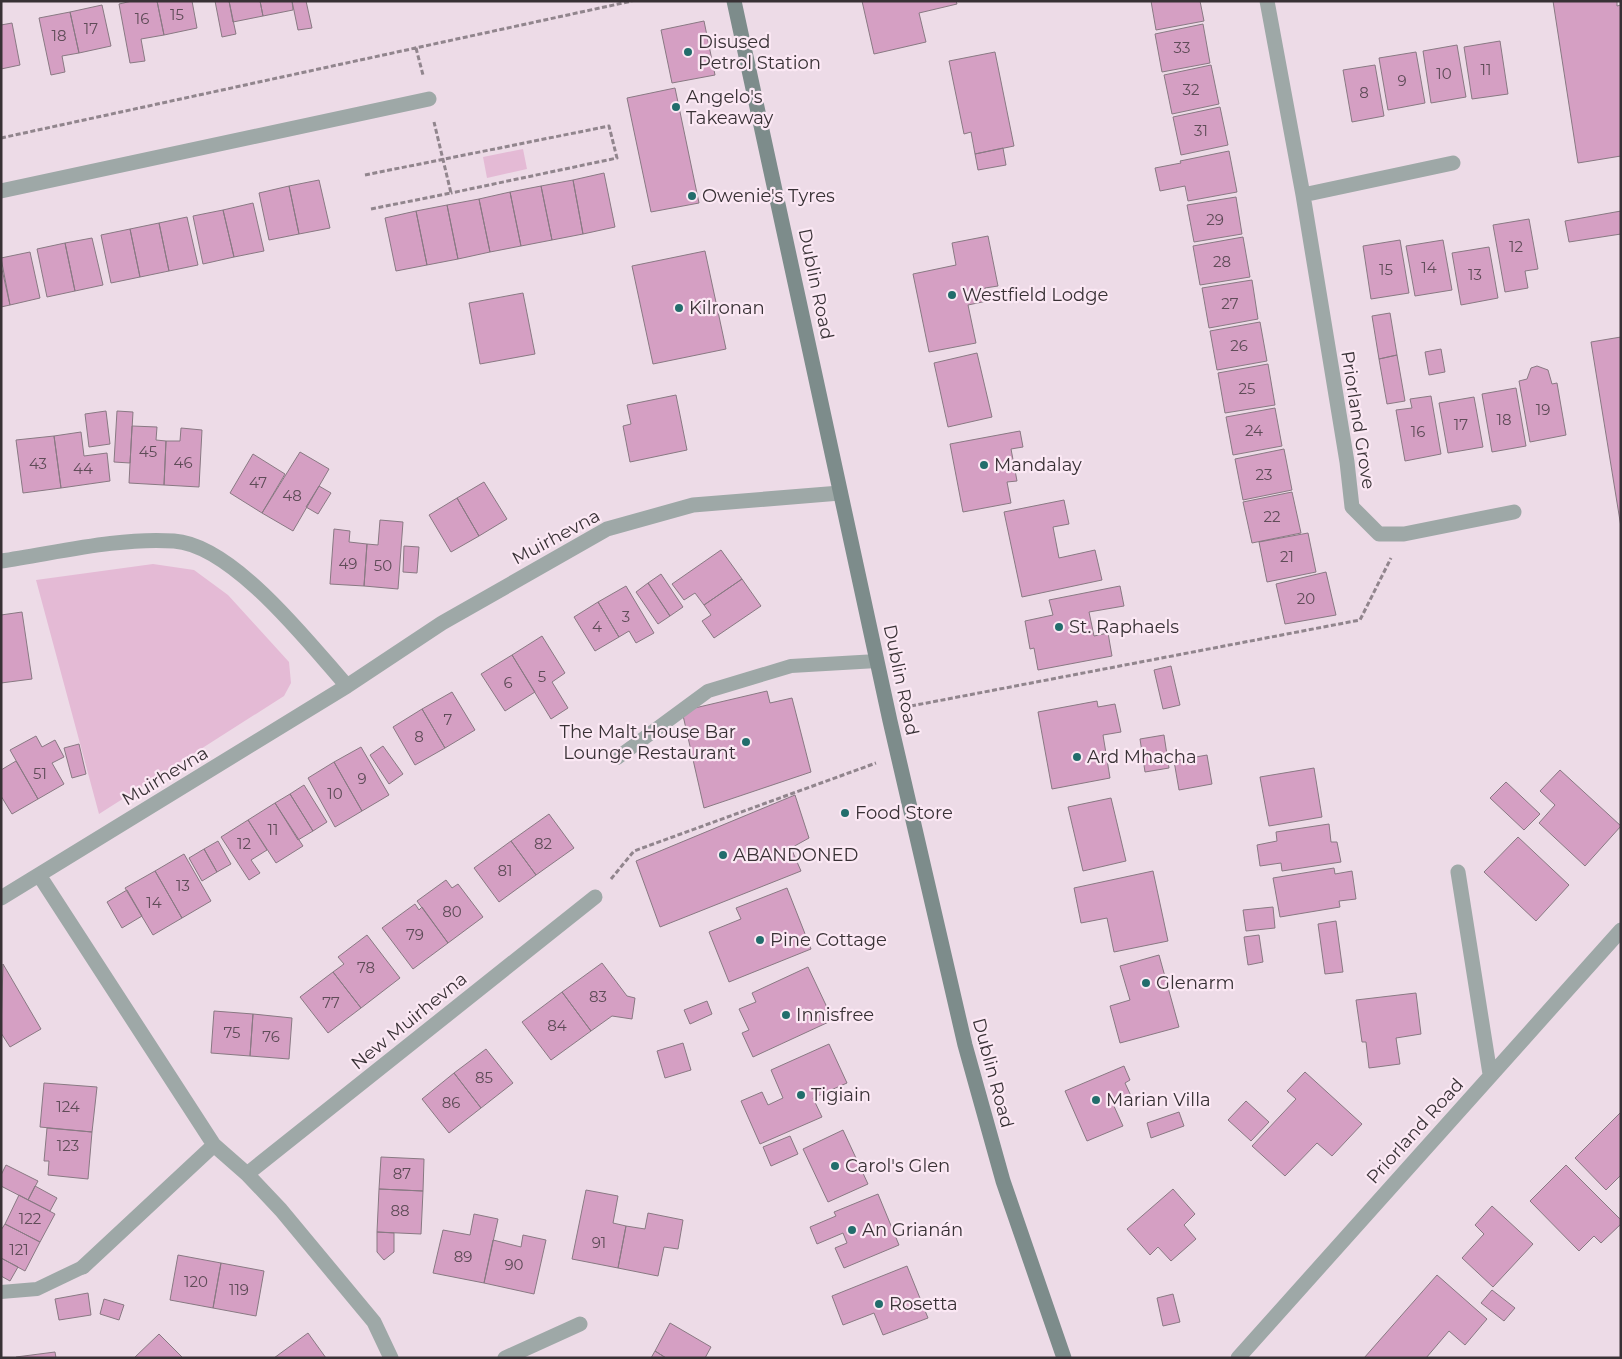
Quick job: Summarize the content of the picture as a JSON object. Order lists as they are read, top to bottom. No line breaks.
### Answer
{"streets":{"main road":["Dublin Road"],"street":["Priorland Grove","Muirhevna","New Muirhevna","Priorland Road"]},"crossings":[["Dublin Road","Muirhevna"]],"places":["Disused Petrol Station","Angelo's Takeaway","Owenie's Tyres","Westfield Lodge","Kilronan","Mandalay","St. Raphaels","The Malt House Bar Lounge Restaurant","Ard Mhacha","Food Store","ABANDONED","Pine Cottage","Glenarm","Innisfree","Tigiain","Marian Villa","Carol's Glen","An Grianán","Rosetta"],"house_numbers":["15","16","17","18","33","11","10","9","32","8","31","29","12","28","14","15","13","27","26","25","19","18","17","24","16","45","46","43","44","23","47","48","22","21","49","50","20","3","4","5","6","7","8","51","9","10","11","12","82","81","13","14","80","79","78","83","77","84","75","76","85","86","124","123","87","88","122","91","121","89","90","120","119"]}
